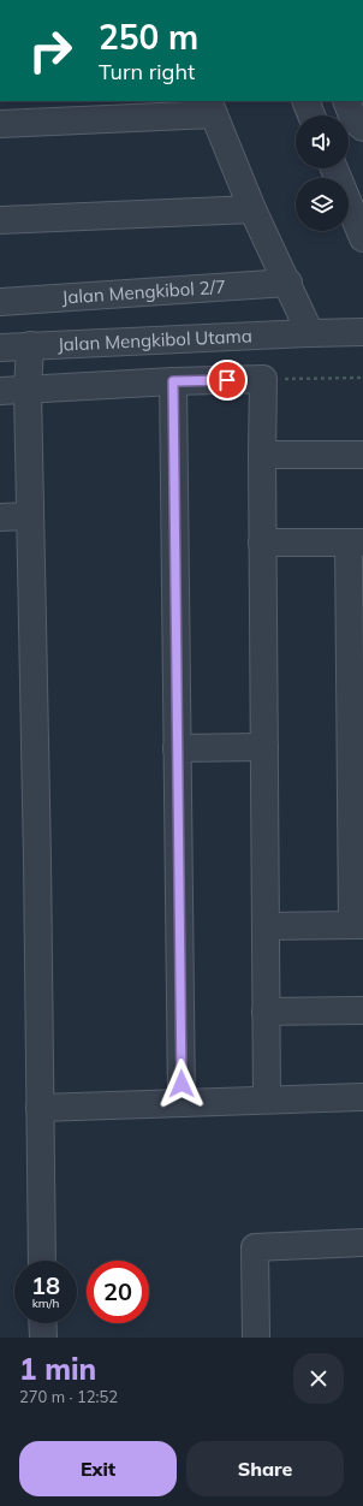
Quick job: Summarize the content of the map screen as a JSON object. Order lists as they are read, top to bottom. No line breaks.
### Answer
{"streets":{"street":["Jalan Mengkibol 2/7","Jalan Mengkibol Utama"]},"page":{"turn":["250 m","Turn right"],"speed":"18 km/h","limit":"20","heading":["1 min","270 m · 12:52"],"buttons":["Exit","Share"]}}
